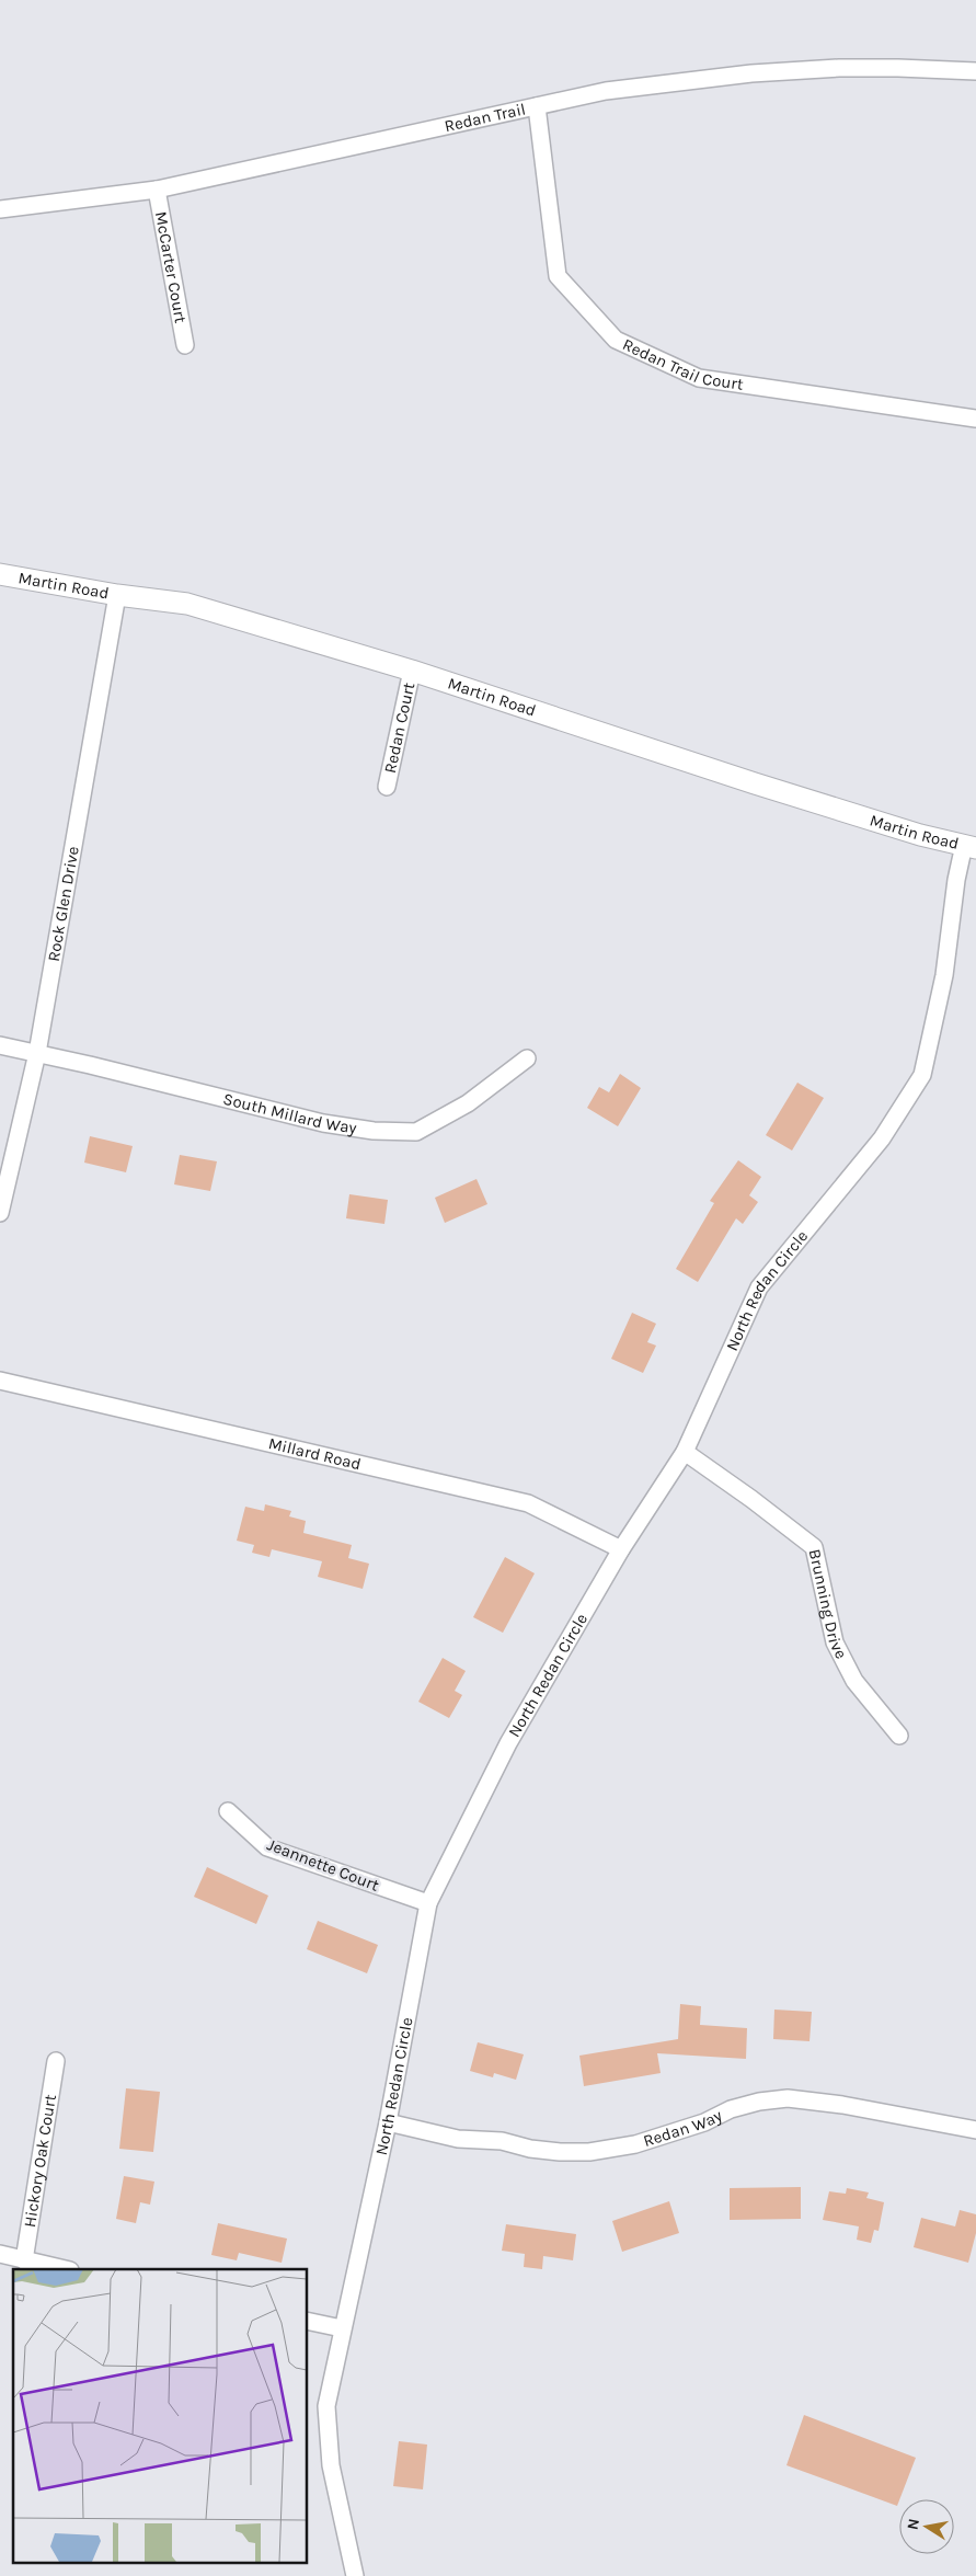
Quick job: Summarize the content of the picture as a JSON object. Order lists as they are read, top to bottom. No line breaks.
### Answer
{"streets":{"street":["Redan Trail","McCarter Court","Redan Trail Court","Martin Road","Redan Court","Rock Glen Drive","South Millard Way","North Redan Circle","Millard Road","Brunning Drive","Jeannette Court","Redan Way","Hickory Oak Court"]},"crossings":[["Redan Trail","McCarter Court"],["Redan Trail","Redan Trail Court"],["Martin Road","Redan Court"],["Martin Road","Rock Glen Drive"],["Martin Road","North Redan Circle"],["Rock Glen Drive","South Millard Way"],["North Redan Circle","Millard Road"],["North Redan Circle","Brunning Drive"],["North Redan Circle","Jeannette Court"],["North Redan Circle","Redan Way"]],"north":"left"}
